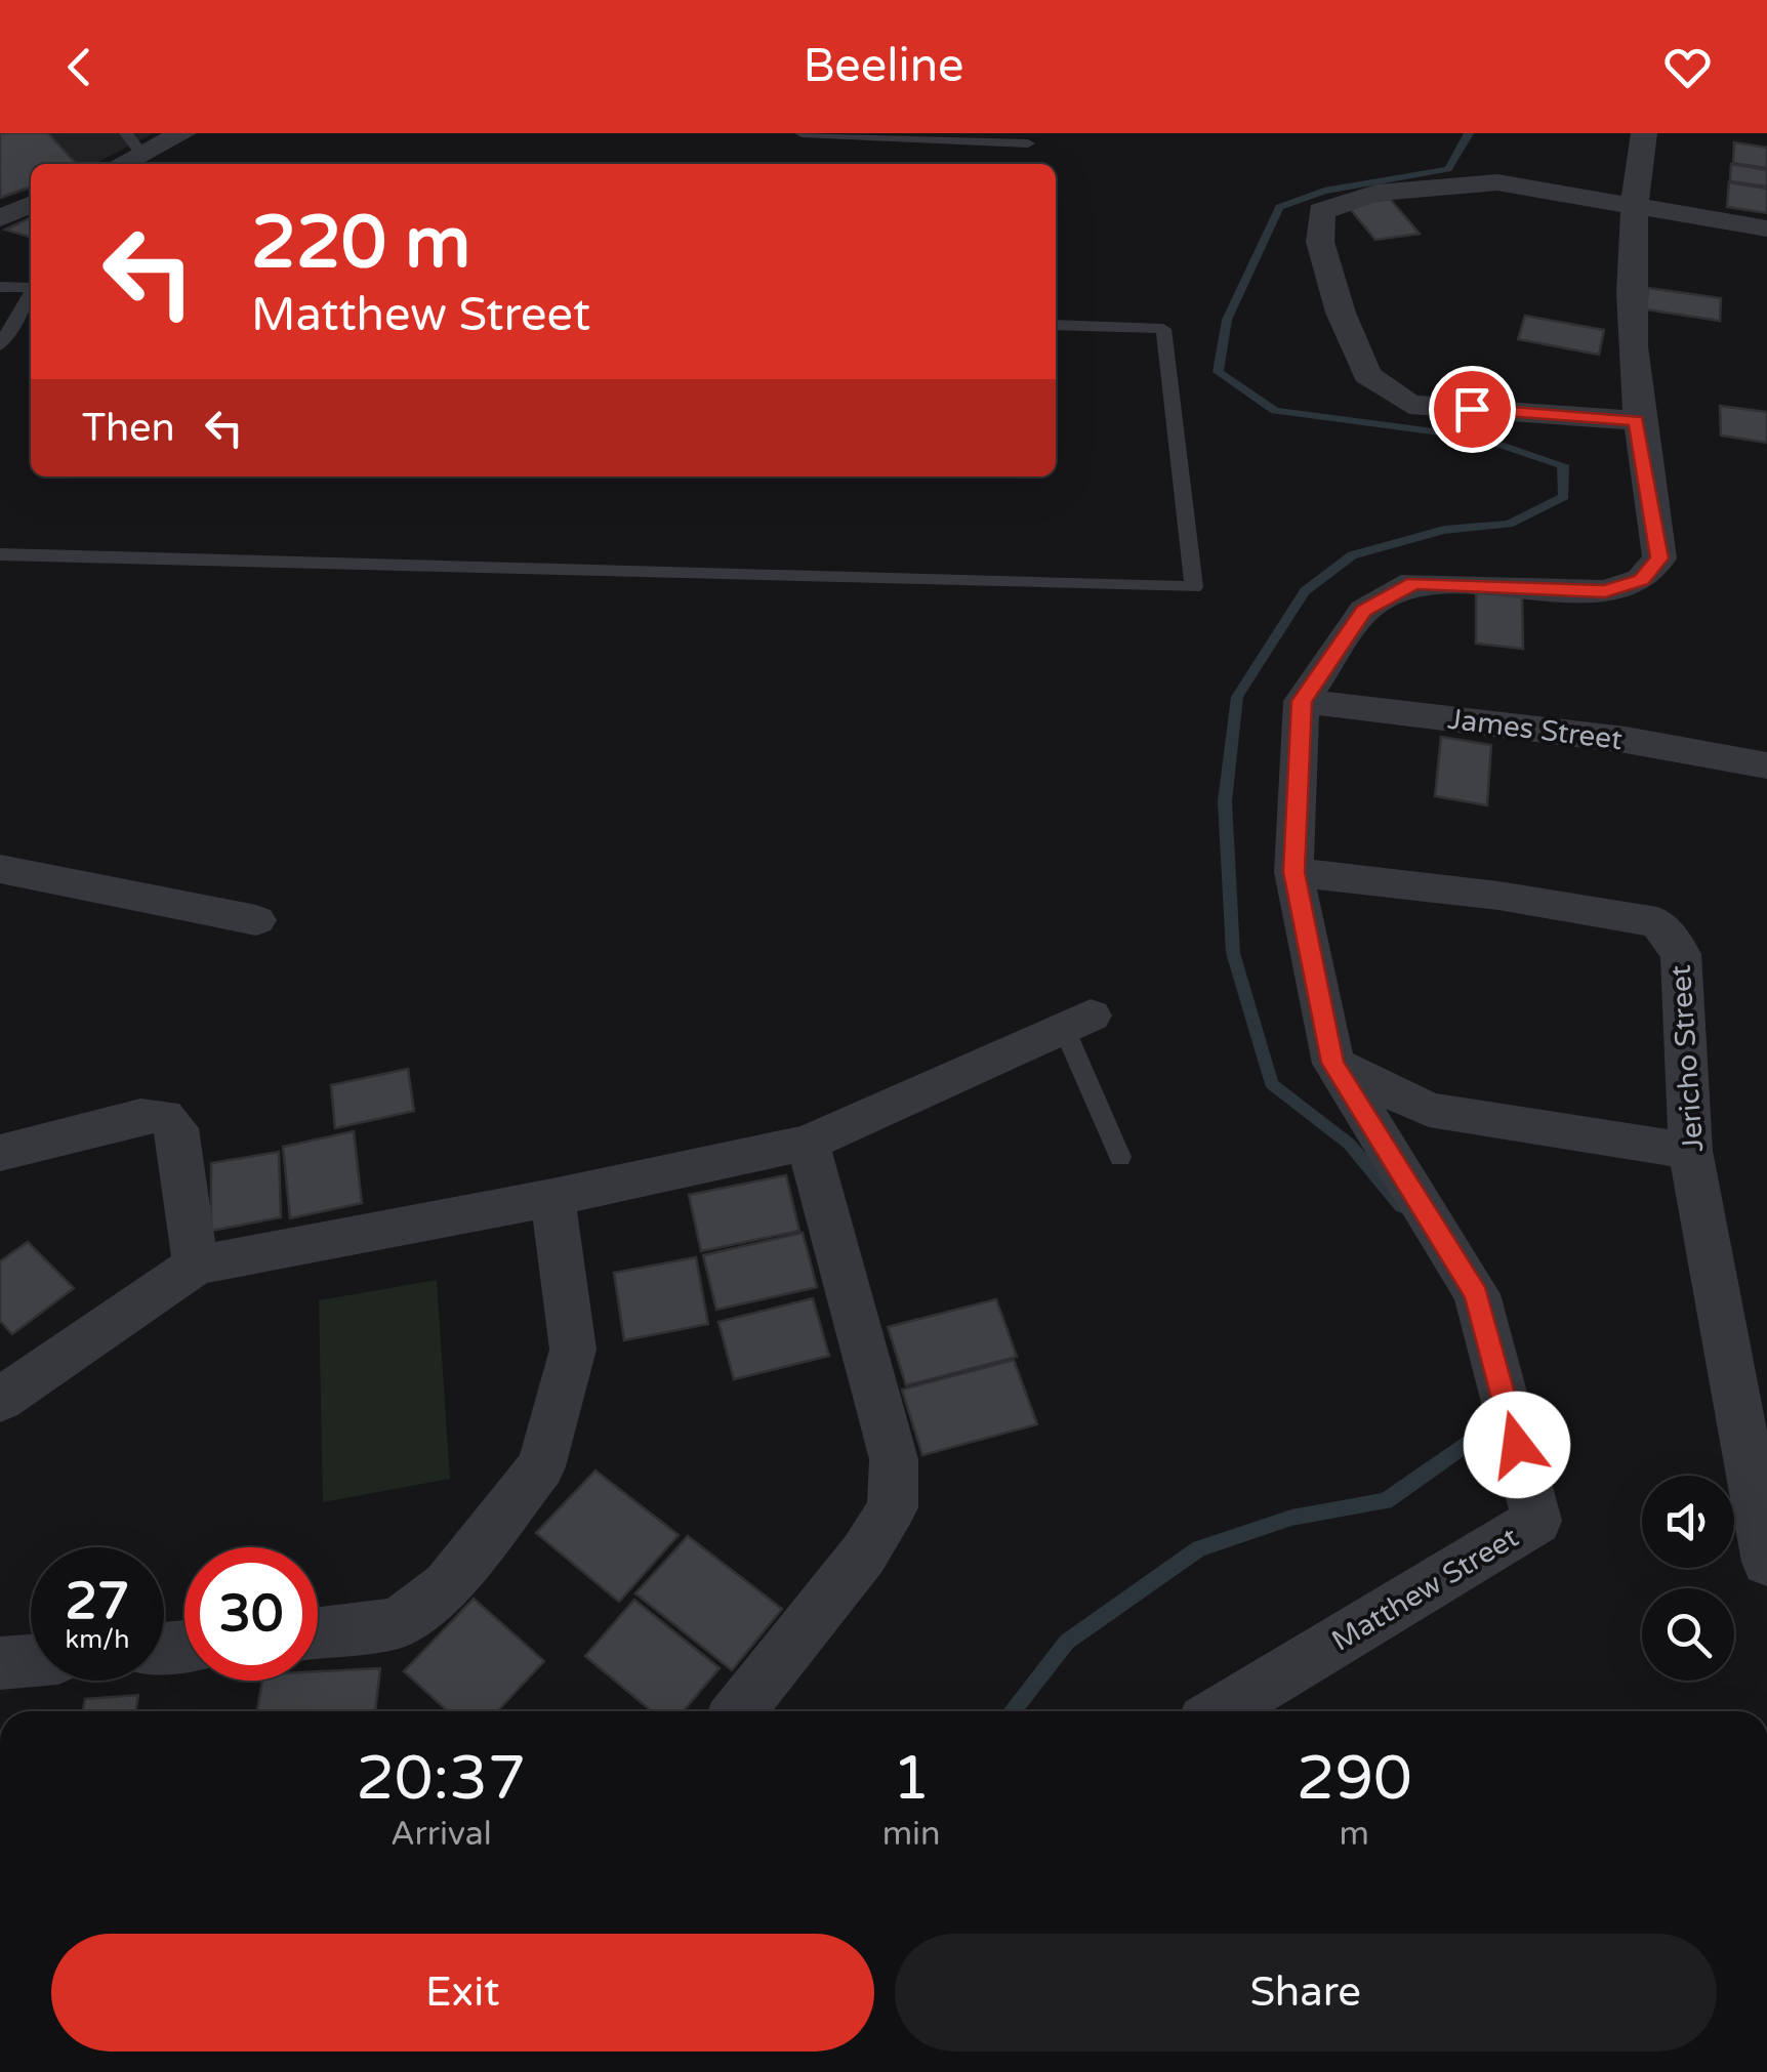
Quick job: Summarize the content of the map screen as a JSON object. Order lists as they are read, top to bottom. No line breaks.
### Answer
{"streets":{"street":["James Street","Jericho Street","Matthew Street"]},"crossings":[["James Street","Matthew Street"],["Jericho Street","Matthew Street"]],"page":{"header":"Beeline","turn":["220 m","Matthew Street"],"then":"Then","speed":"27 km/h","limit":"30","eta":["20:37","Arrival","1","min","290","m"],"buttons":["Exit","Share"]}}
